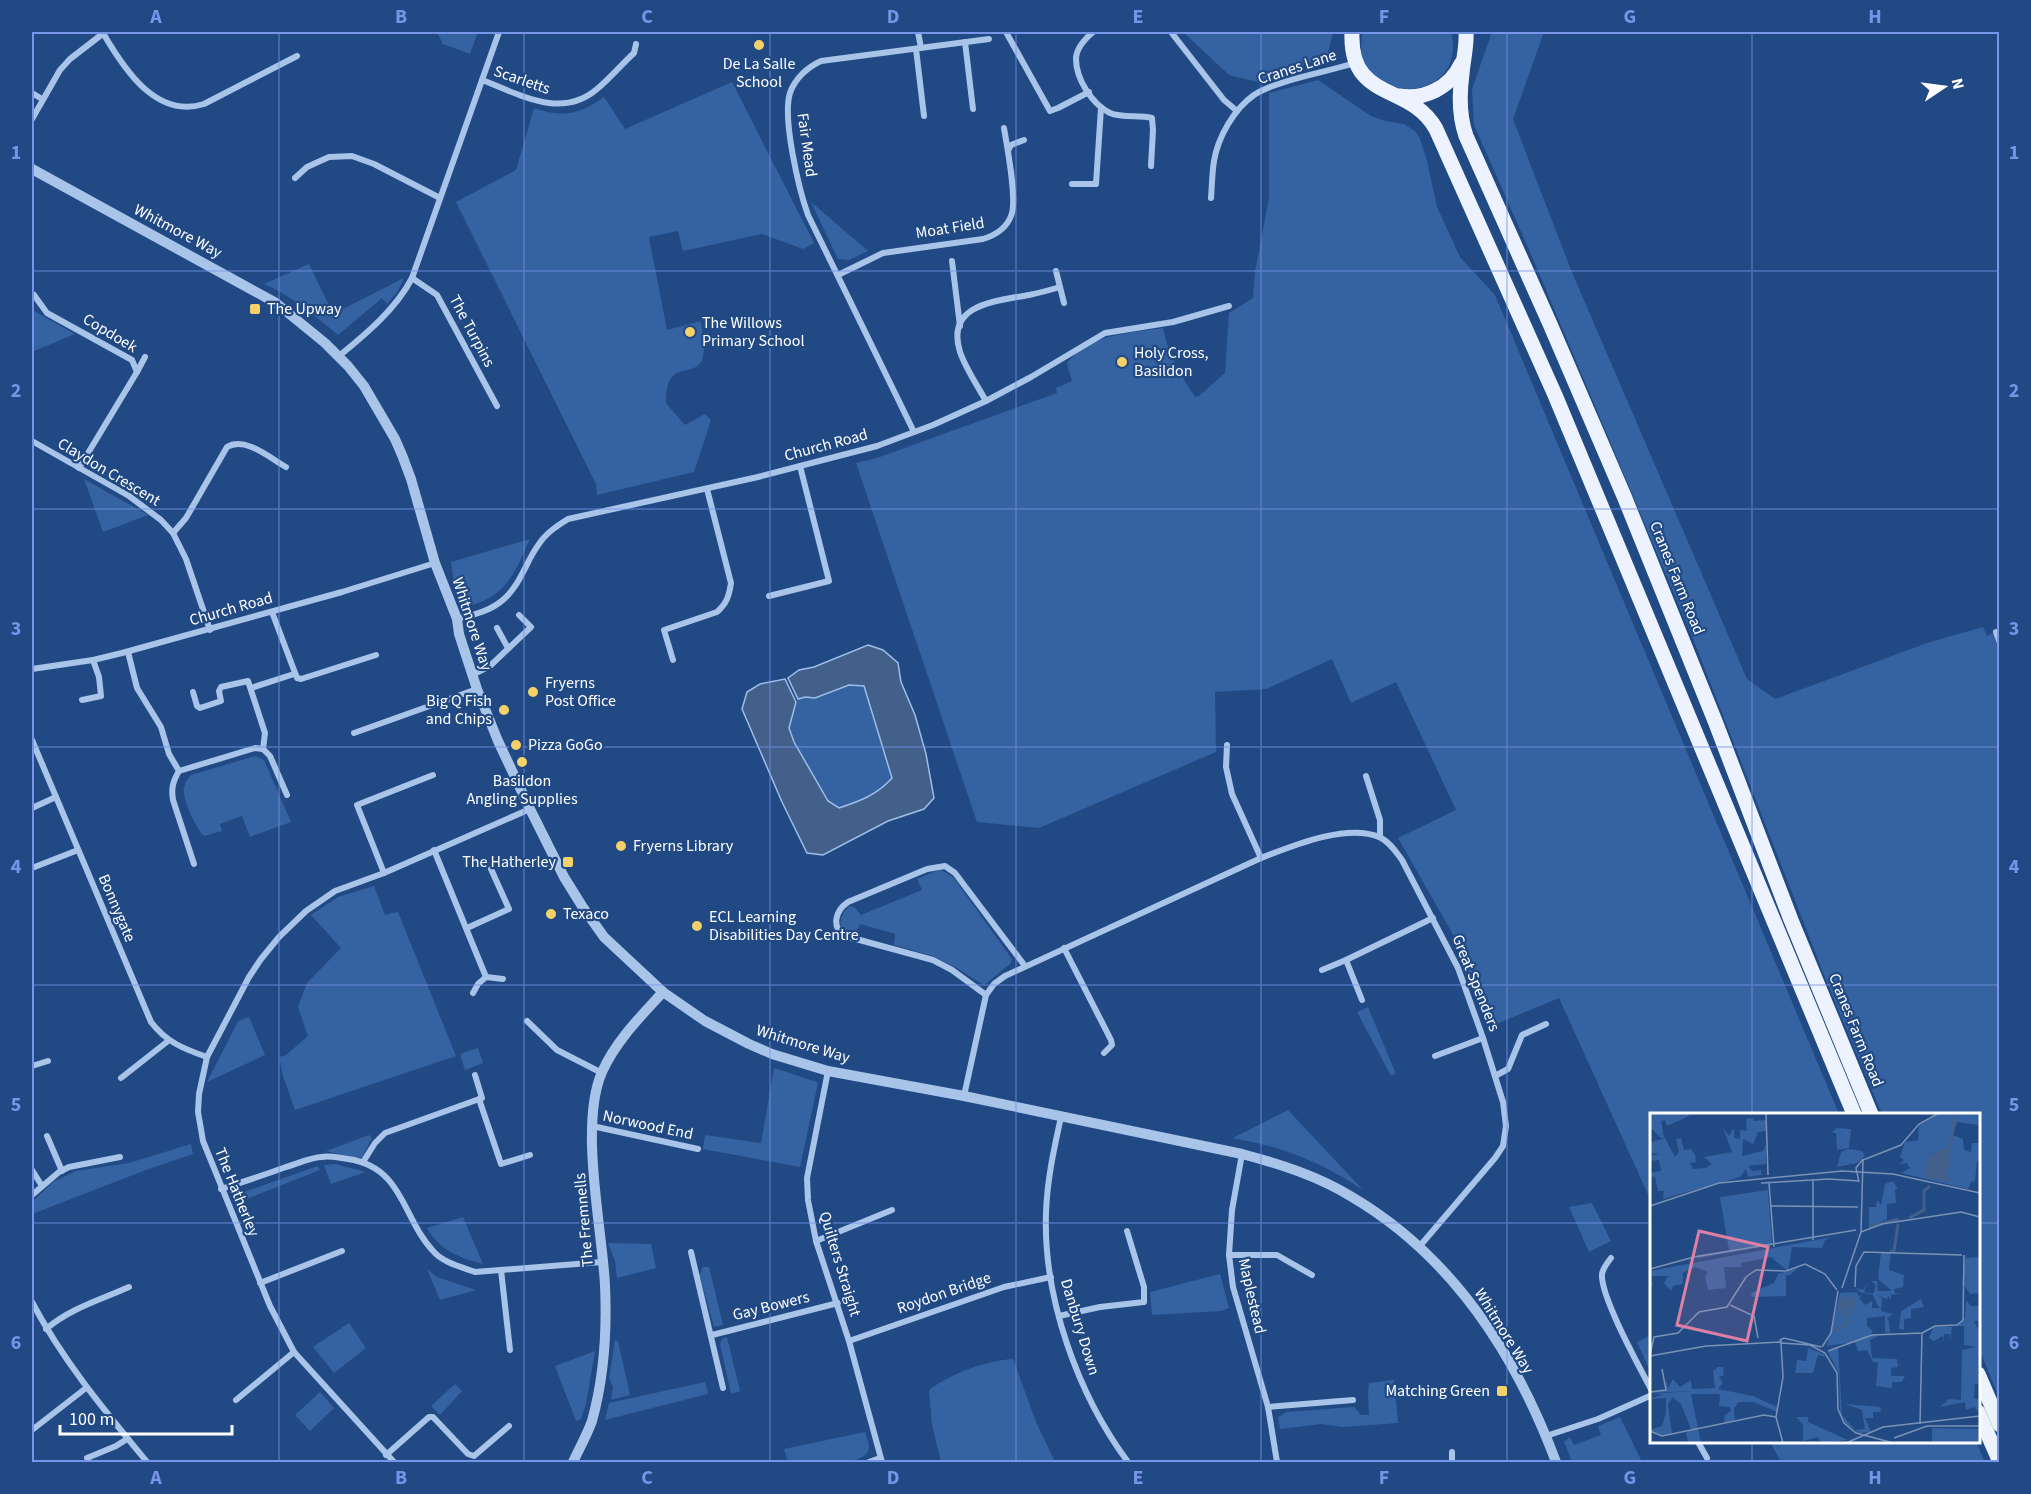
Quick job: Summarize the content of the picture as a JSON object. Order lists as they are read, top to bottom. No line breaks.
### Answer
{"streets":{"main road":["Cranes Farm Road"],"street":["Cranes Lane","Scarletts","Fair Mead","Moat Field","Whitmore Way","The Turpins","Copdoek","Church Road","Claydon Crescent","Bonnygate","Great Spenders","Norwood End","The Hatherley","The Fremnells","Quilters Straight","Roydon Bridge","Maplestead","Gay Bowers","Danbury Down"]},"crossings":[["Cranes Lane","Cranes Farm Road"],["Fair Mead","Moat Field"],["Fair Mead","Church Road"],["Whitmore Way","Church Road"],["Whitmore Way","Great Spenders"],["Whitmore Way","The Hatherley"],["Whitmore Way","The Fremnells"],["Whitmore Way","Quilters Straight"],["Whitmore Way","Maplestead"],["Whitmore Way","Danbury Down"],["Copdoek","Claydon Crescent"],["Church Road","Claydon Crescent"],["Bonnygate","The Hatherley"],["Norwood End","The Fremnells"],["Quilters Straight","Roydon Bridge"],["Quilters Straight","Gay Bowers"],["Roydon Bridge","Danbury Down"]],"places":{"other":["De La Salle School","The Willows Primary School","Holy Cross, Basildon","Fryerns Post Office","Big Q Fish and Chips","Pizza GoGo","Basildon Angling Supplies","Fryerns Library","Texaco","ECL Learning Disabilities Day Centre"],"transit":["The Upway","The Hatherley","Matching Green"]},"scale_bar":"100 m","north":"right","grid":{"columns":["A","B","C","D","E","F","G","H"],"rows":["1","2","3","4","5","6"]}}
